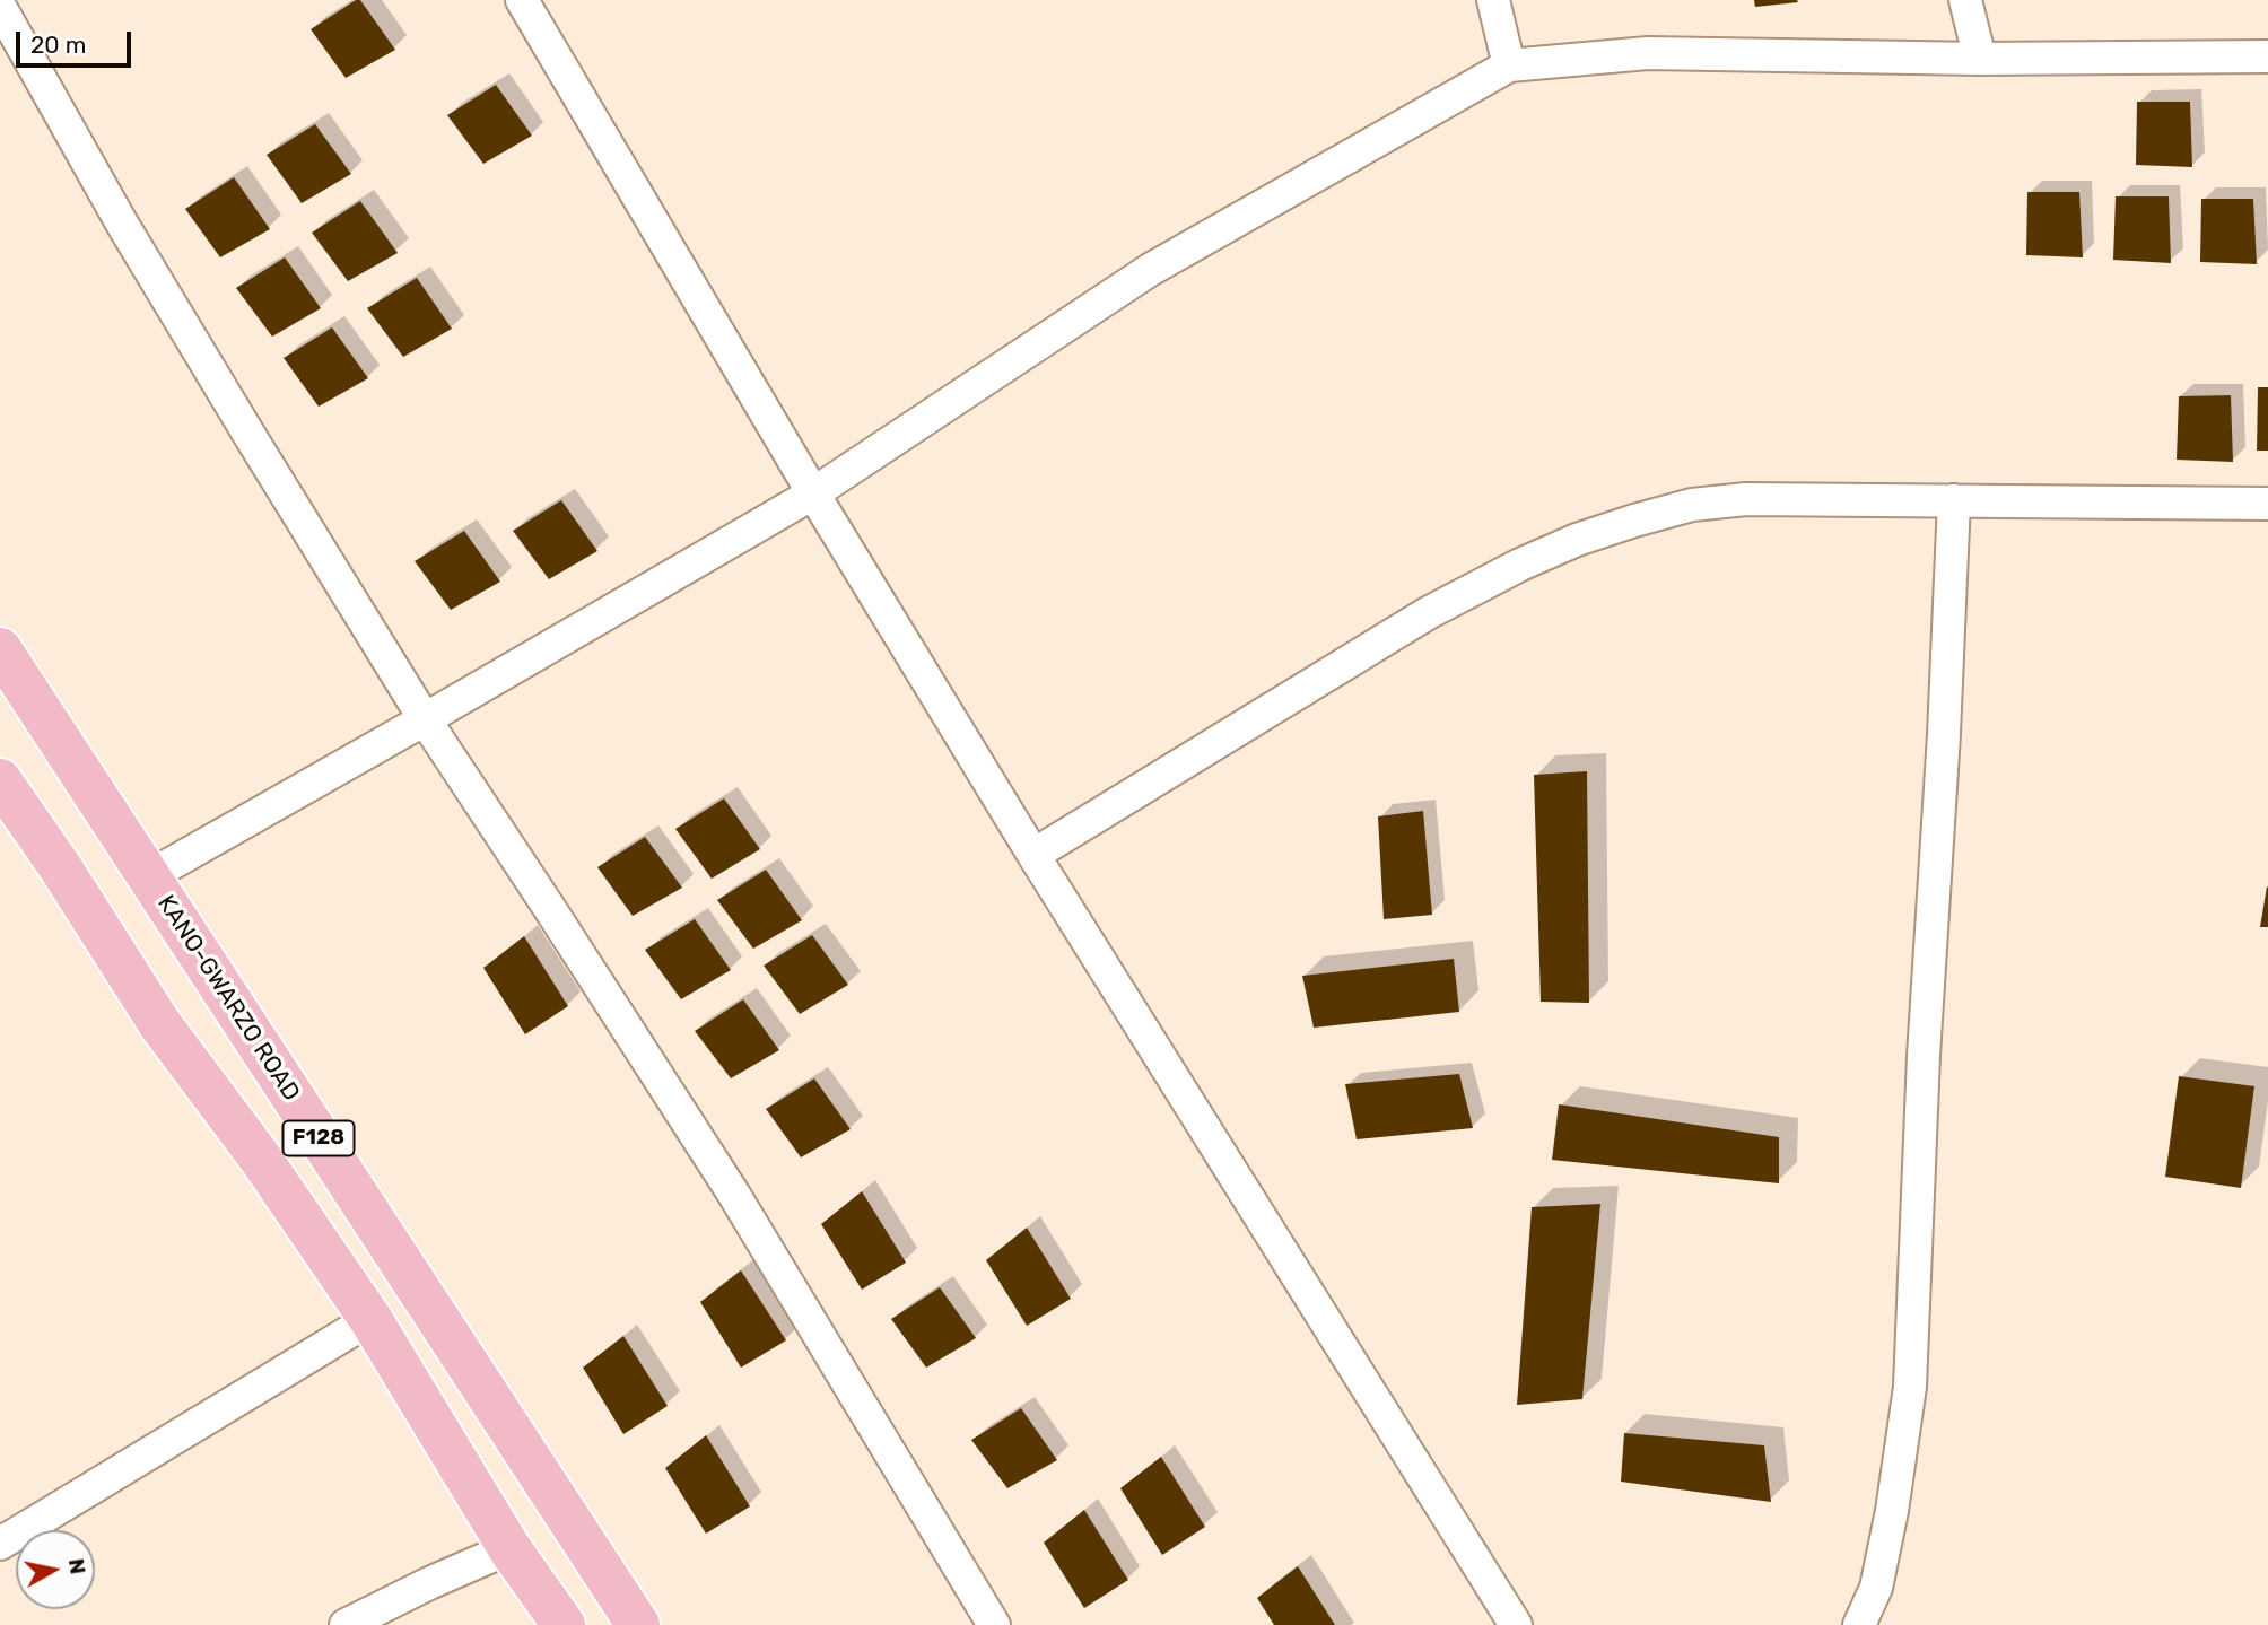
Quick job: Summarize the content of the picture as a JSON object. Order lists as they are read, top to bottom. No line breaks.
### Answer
{"streets":{"main road":["KANO-GWARZO ROAD","F128"]},"scale_bar":"20 m","north":"right"}
